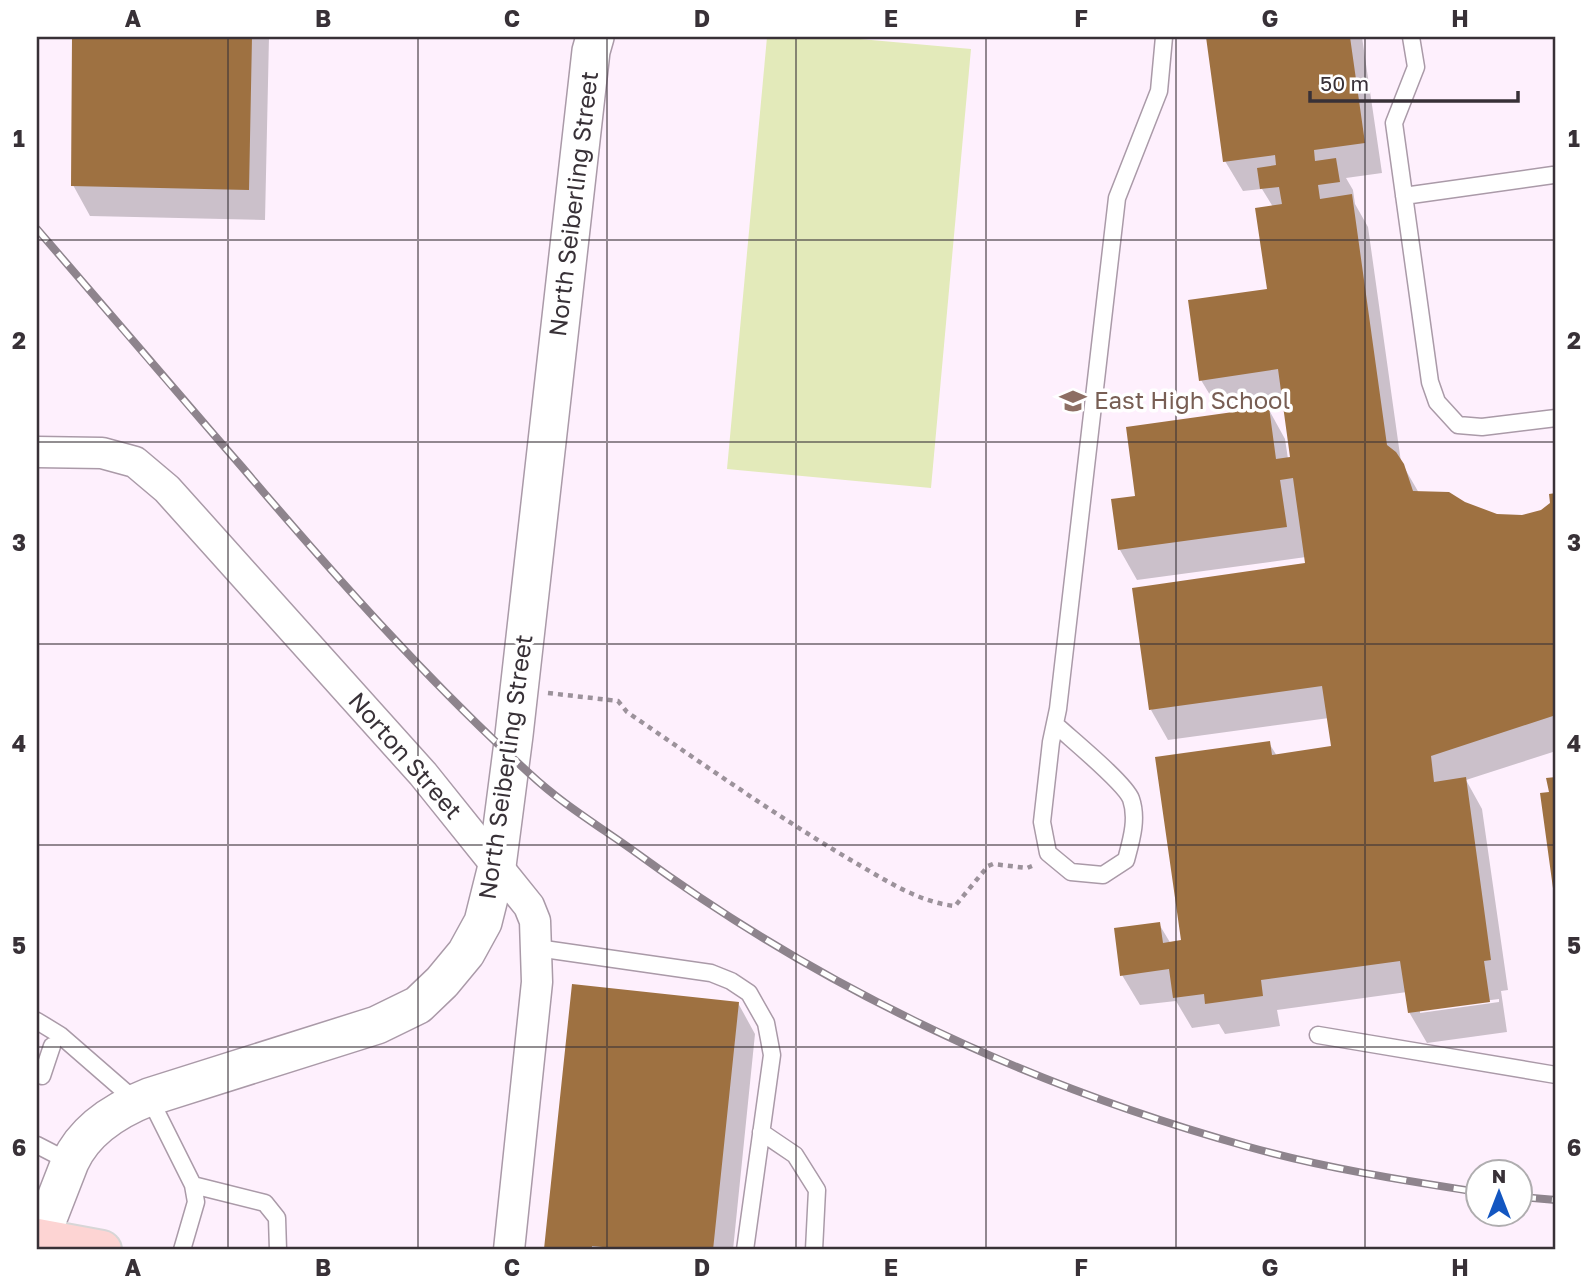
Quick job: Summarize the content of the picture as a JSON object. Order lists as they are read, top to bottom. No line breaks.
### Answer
{"streets":{"street":["North Seiberling Street","Norton Street"]},"crossings":[["North Seiberling Street","Norton Street"]],"places":{"school or university":["East High School"]},"scale_bar":"50 m","north":"top","grid":{"columns":["A","B","C","D","E","F","G","H"],"rows":["1","2","3","4","5","6"]}}
